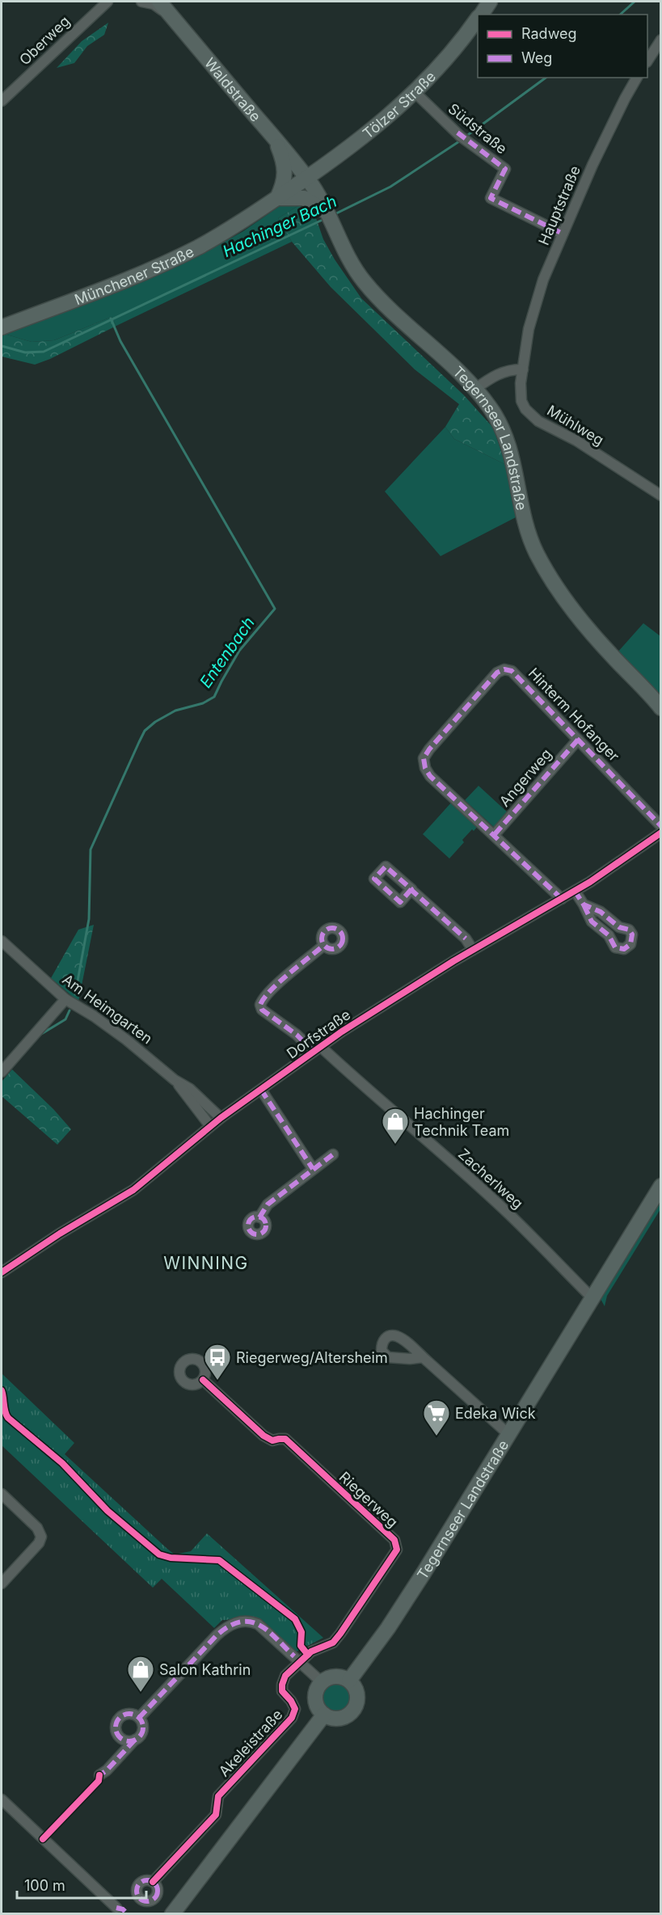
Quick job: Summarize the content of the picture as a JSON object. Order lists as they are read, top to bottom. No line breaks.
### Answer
{"streets":{"main road":["Waldstraße","Tölzer Straße","Münchener Straße","Tegernseer Landstraße"],"street":["Oberweg","Südstraße","Hauptstraße","Mühlweg","Hinterm Hofanger","Angerweg","Am Heimgarten","Dorfstraße","Zacherlweg","Riegerweg","Akeleistraße"]},"crossings":[["Waldstraße","Tölzer Straße"],["Waldstraße","Münchener Straße"],["Waldstraße","Tegernseer Landstraße"],["Tölzer Straße","Südstraße"],["Tölzer Straße","Münchener Straße"],["Tölzer Straße","Tegernseer Landstraße"],["Südstraße","Hauptstraße"],["Hauptstraße","Mühlweg"],["Münchener Straße","Tegernseer Landstraße"],["Tegernseer Landstraße","Zacherlweg"],["Hinterm Hofanger","Angerweg"],["Hinterm Hofanger","Dorfstraße"],["Am Heimgarten","Dorfstraße"],["Dorfstraße","Zacherlweg"],["Riegerweg","Akeleistraße"]],"districts":["WINNING"],"water":["Hachinger Bach","Entenbach"],"places":{"shop":["Hachinger Technik Team","Salon Kathrin"],"bus stop":["Riegerweg/Altersheim"],"supermarket":["Edeka Wick"]},"legend":["Radweg","Weg"],"scale_bar":"100 m"}
